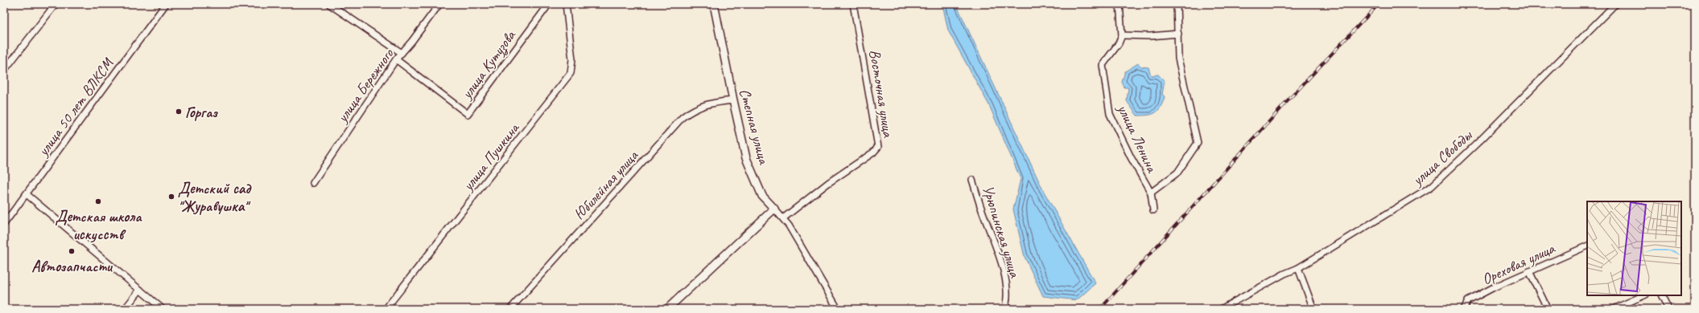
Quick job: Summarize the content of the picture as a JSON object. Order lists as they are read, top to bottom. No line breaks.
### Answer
{"streets":{"street":["улица Кутузова","улица Бережного","Восточная улица","улица 50 лет ВЛКСМ","Степная улица","улица Ленина","улица Пушкина","улица Свободы","Юбилейная улица","Урюпинская улица","Ореховая улица"]},"crossings":[["улица Кутузова","улица Бережного"],["Восточная улица","Степная улица"],["Степная улица","Юбилейная улица"]],"places":["Горгаз","Детский сад \"Журавушка\"","Детская школа искусств","Автозапчасти"]}
